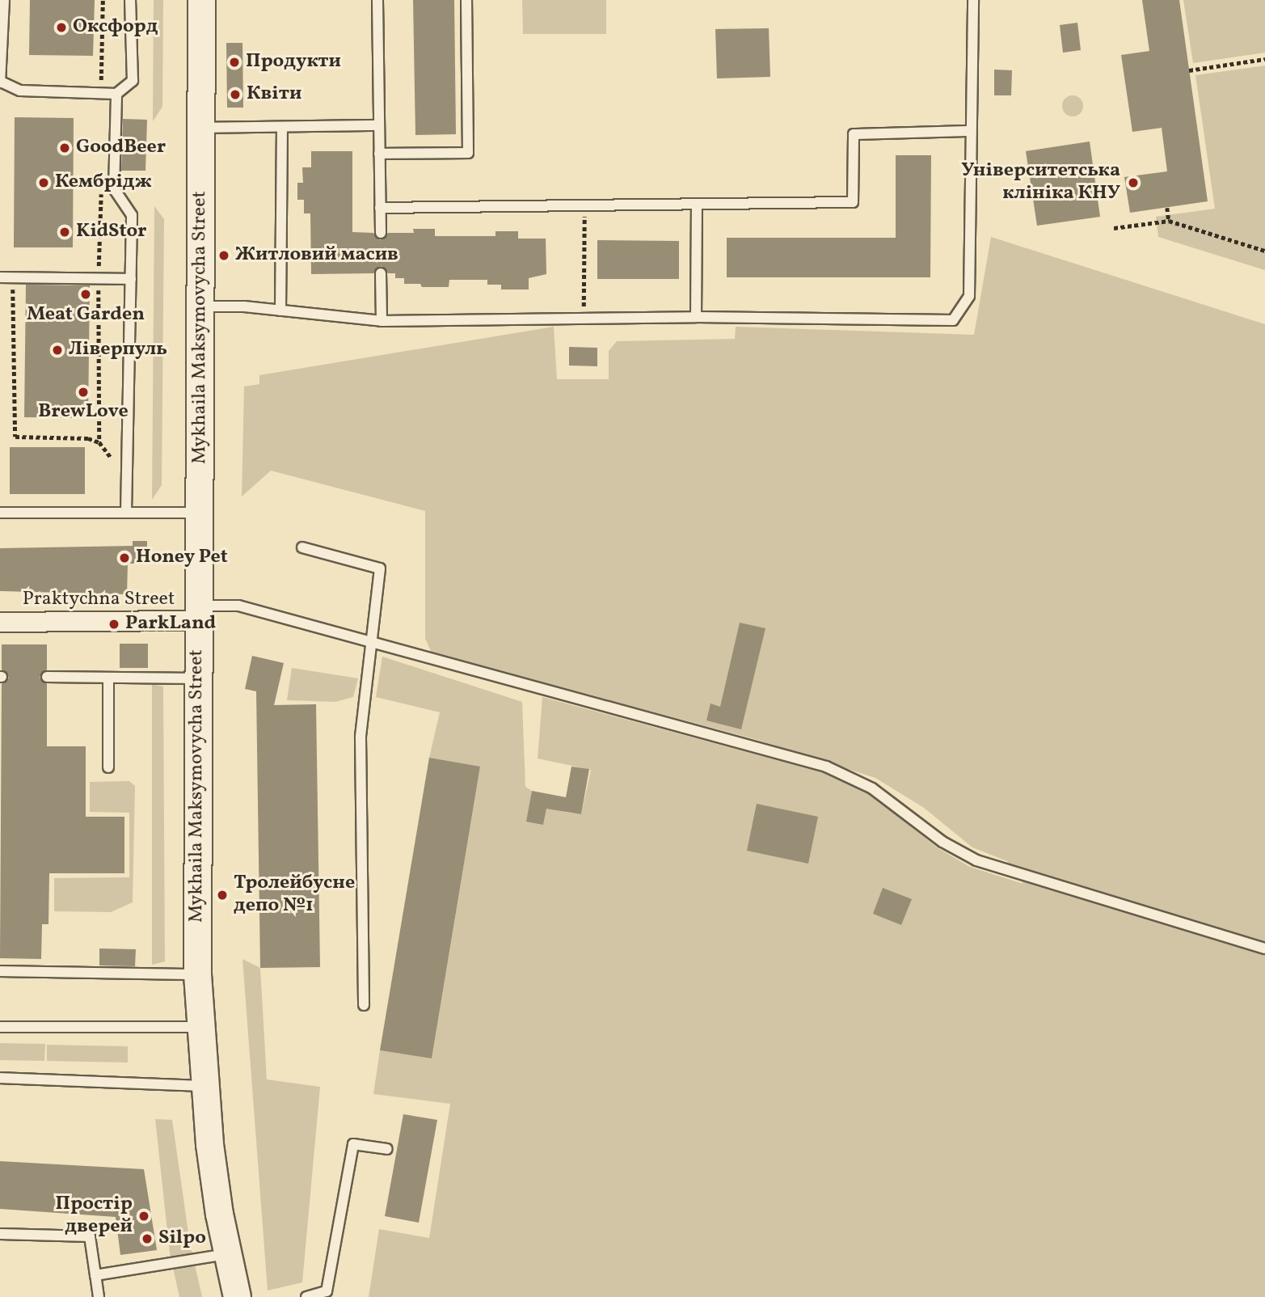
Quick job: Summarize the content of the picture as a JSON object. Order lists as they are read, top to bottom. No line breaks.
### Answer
{"streets":{"main road":["Mykhaila Maksymovycha Street"],"street":["Praktychna Street"]},"crossings":[["Mykhaila Maksymovycha Street","Praktychna Street"]],"places":["Оксфорд","Продукти","Квіти","GoodBeer","Кембрідж","Університетська клініка КНУ","KidStor","Житловий масив","Meat Garden","Ліверпуль","BrewLove","Honey Pet","ParkLand","Тролейбусне депо №1","Простір дверей","Silpo"]}
